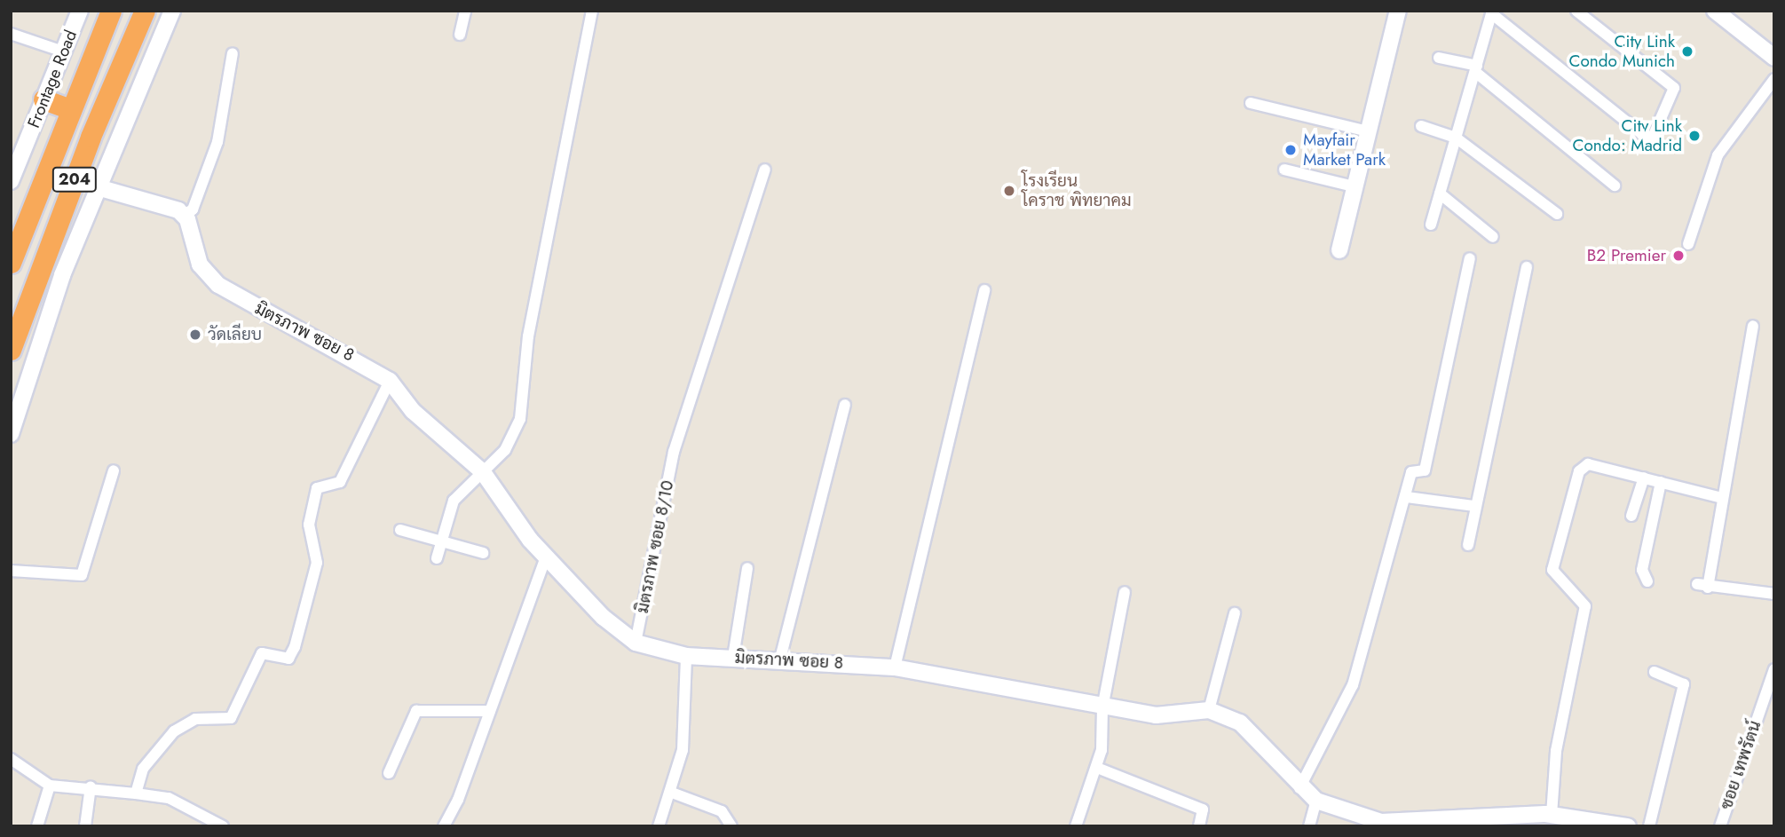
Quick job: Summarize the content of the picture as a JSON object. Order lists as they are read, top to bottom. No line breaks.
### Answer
{"streets":{"highway":["204"],"street":["Frontage Road","มิตรภาพ ซอย 8","มิตรภาพ ซอย 8/10","ซอย เทพรัตน์"]},"crossings":[["มิตรภาพ ซอย 8","มิตรภาพ ซอย 8/10"]],"places":["City Link Condo Munich","City Link Condo: Madrid","Mayfair Market Park","โรงเรียน โคราช พิทยาคม","B2 Premier","วัดเลียบ"]}
